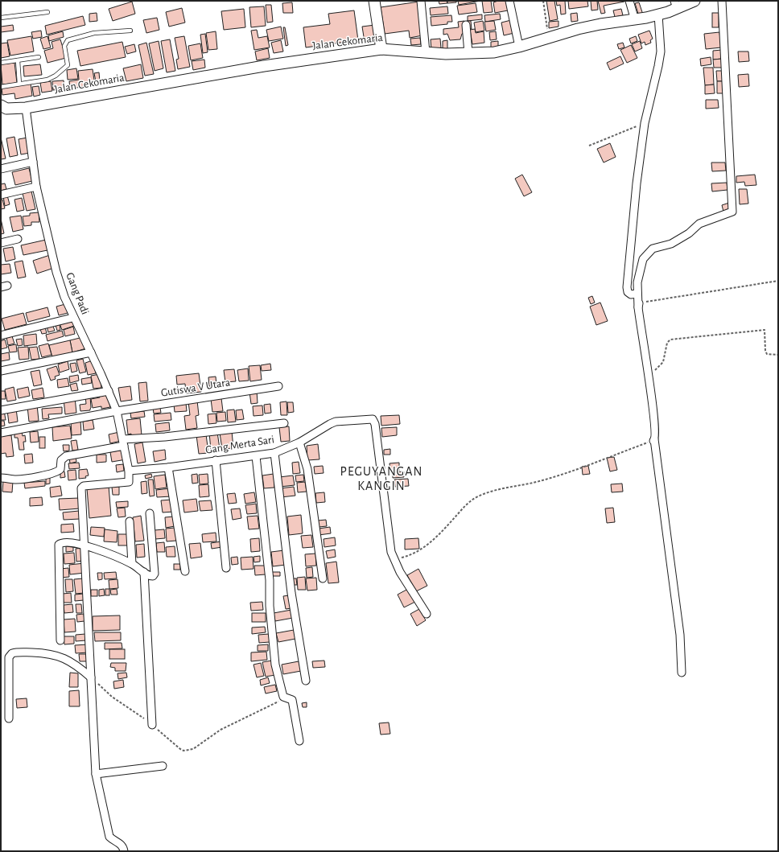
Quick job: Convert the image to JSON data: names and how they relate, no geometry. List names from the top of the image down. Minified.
{"streets":{"street":["Jalan Cekomaria","Gang Padi","Gutiswa V Utara","Gang Merta Sari"]},"crossings":[["Jalan Cekomaria","Gang Padi"],["Gang Padi","Gutiswa V Utara"],["Gang Padi","Gang Merta Sari"]],"districts":["PEGUYANGAN KANGIN"]}
